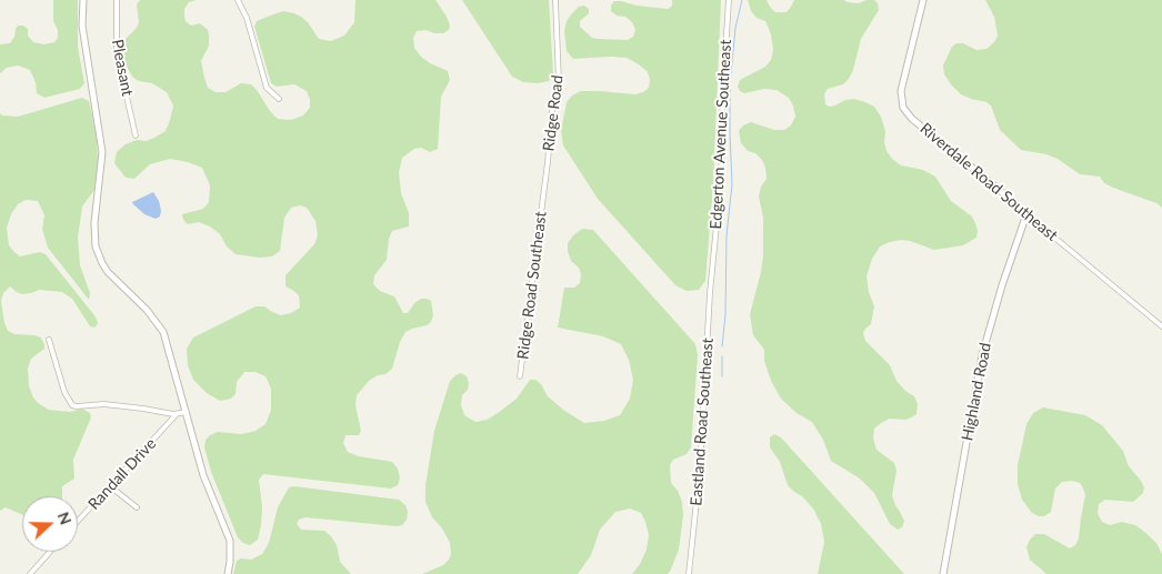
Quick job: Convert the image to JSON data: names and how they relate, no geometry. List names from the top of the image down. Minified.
{"streets":{"street":["Pleasant","Ridge Road","Edgerton Avenue Southeast","Riverdale Road Southeast","Ridge Road Southeast","Highland Road","Eastland Road Southeast","Randall Drive"]},"crossings":[["Ridge Road","Ridge Road Southeast"],["Edgerton Avenue Southeast","Eastland Road Southeast"],["Riverdale Road Southeast","Highland Road"]],"north":"right"}
